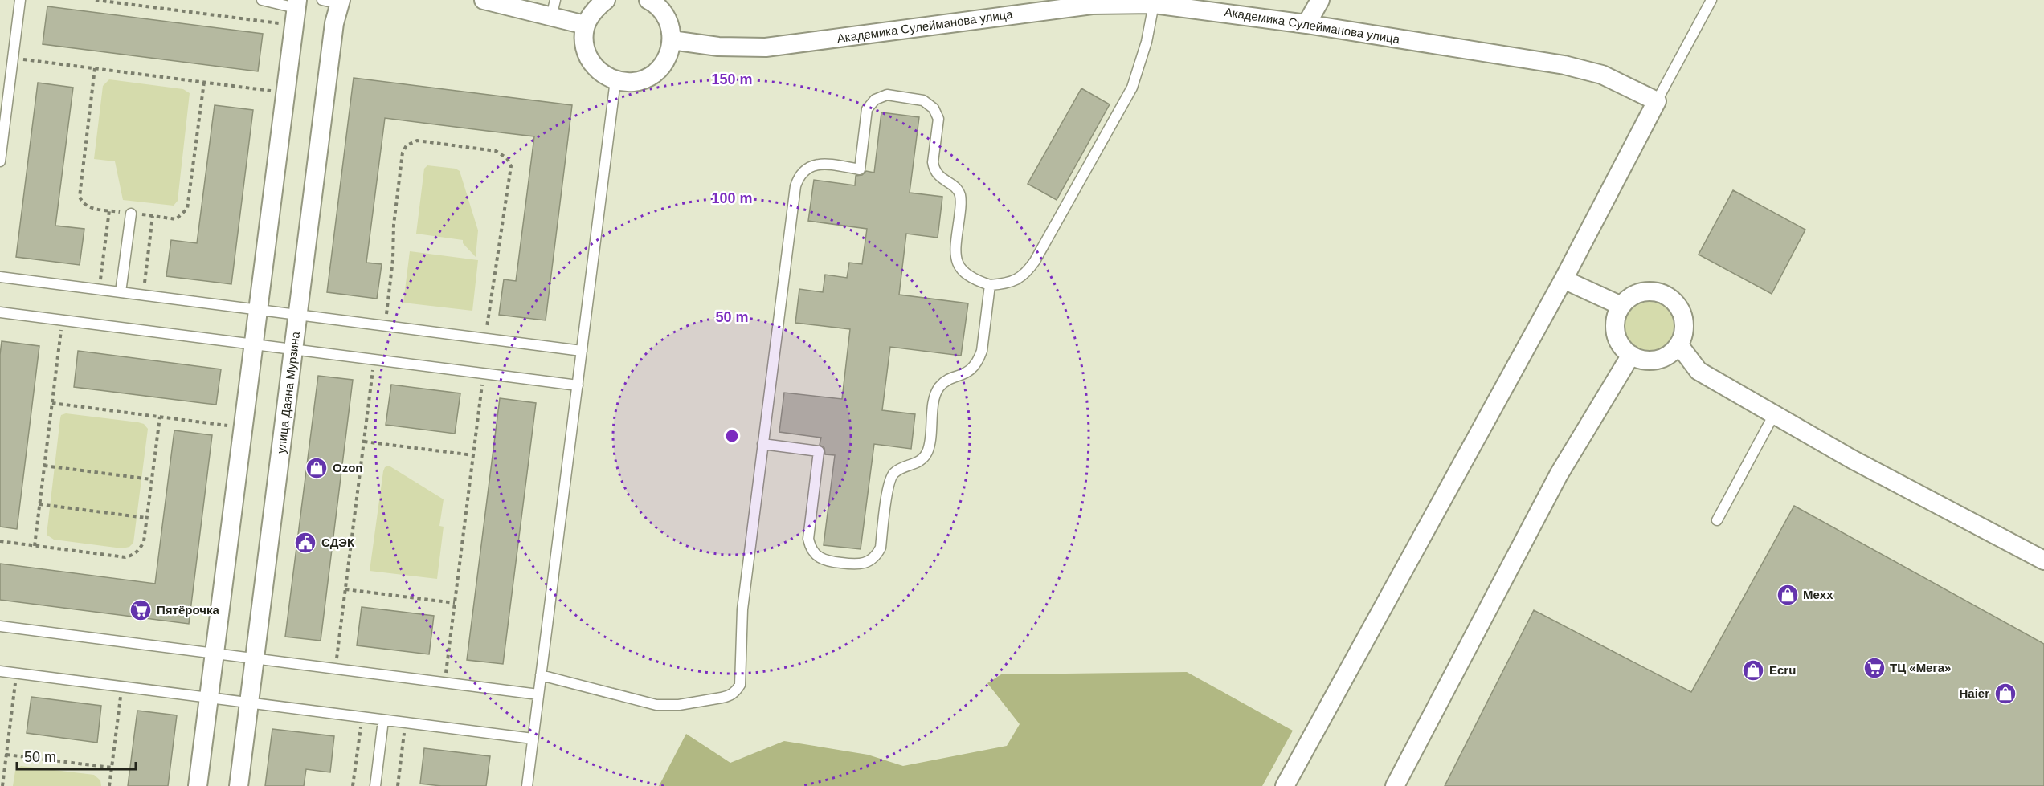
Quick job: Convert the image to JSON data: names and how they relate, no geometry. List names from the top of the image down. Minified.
{"streets":{"street":["Академика Сулейманова улица","улица Даяна Мурзина"]},"places":{"shop":["Ozon","Mexx","Ecru","Haier"],"public building":["СДЭК"],"supermarket":["Пятёрочка","ТЦ «Мега»"]},"scale_bar":"50 m","rings":["150 m","100 m","50 m"]}
